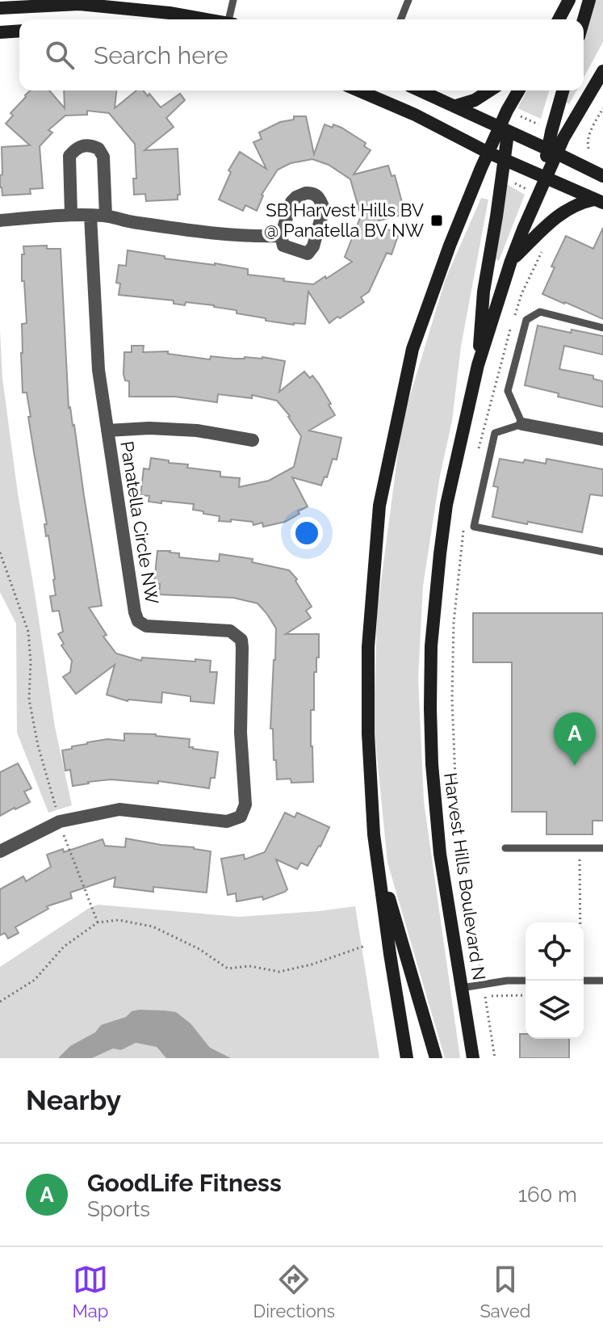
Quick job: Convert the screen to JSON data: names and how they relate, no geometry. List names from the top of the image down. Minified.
{"streets":{"main road":["Harvest Hills Boulevard N"],"street":["Panatella Circle NW"]},"places":{"transit":["SB Harvest Hills BV @ Panatella BV NW"]},"page":{"search":"Search here","pins":"A","heading":"Nearby","list":[{"mark":"A","name":"GoodLife Fitness","note":"Sports","value":"160 m"}],"nav":["Map","Directions","Saved"]}}
